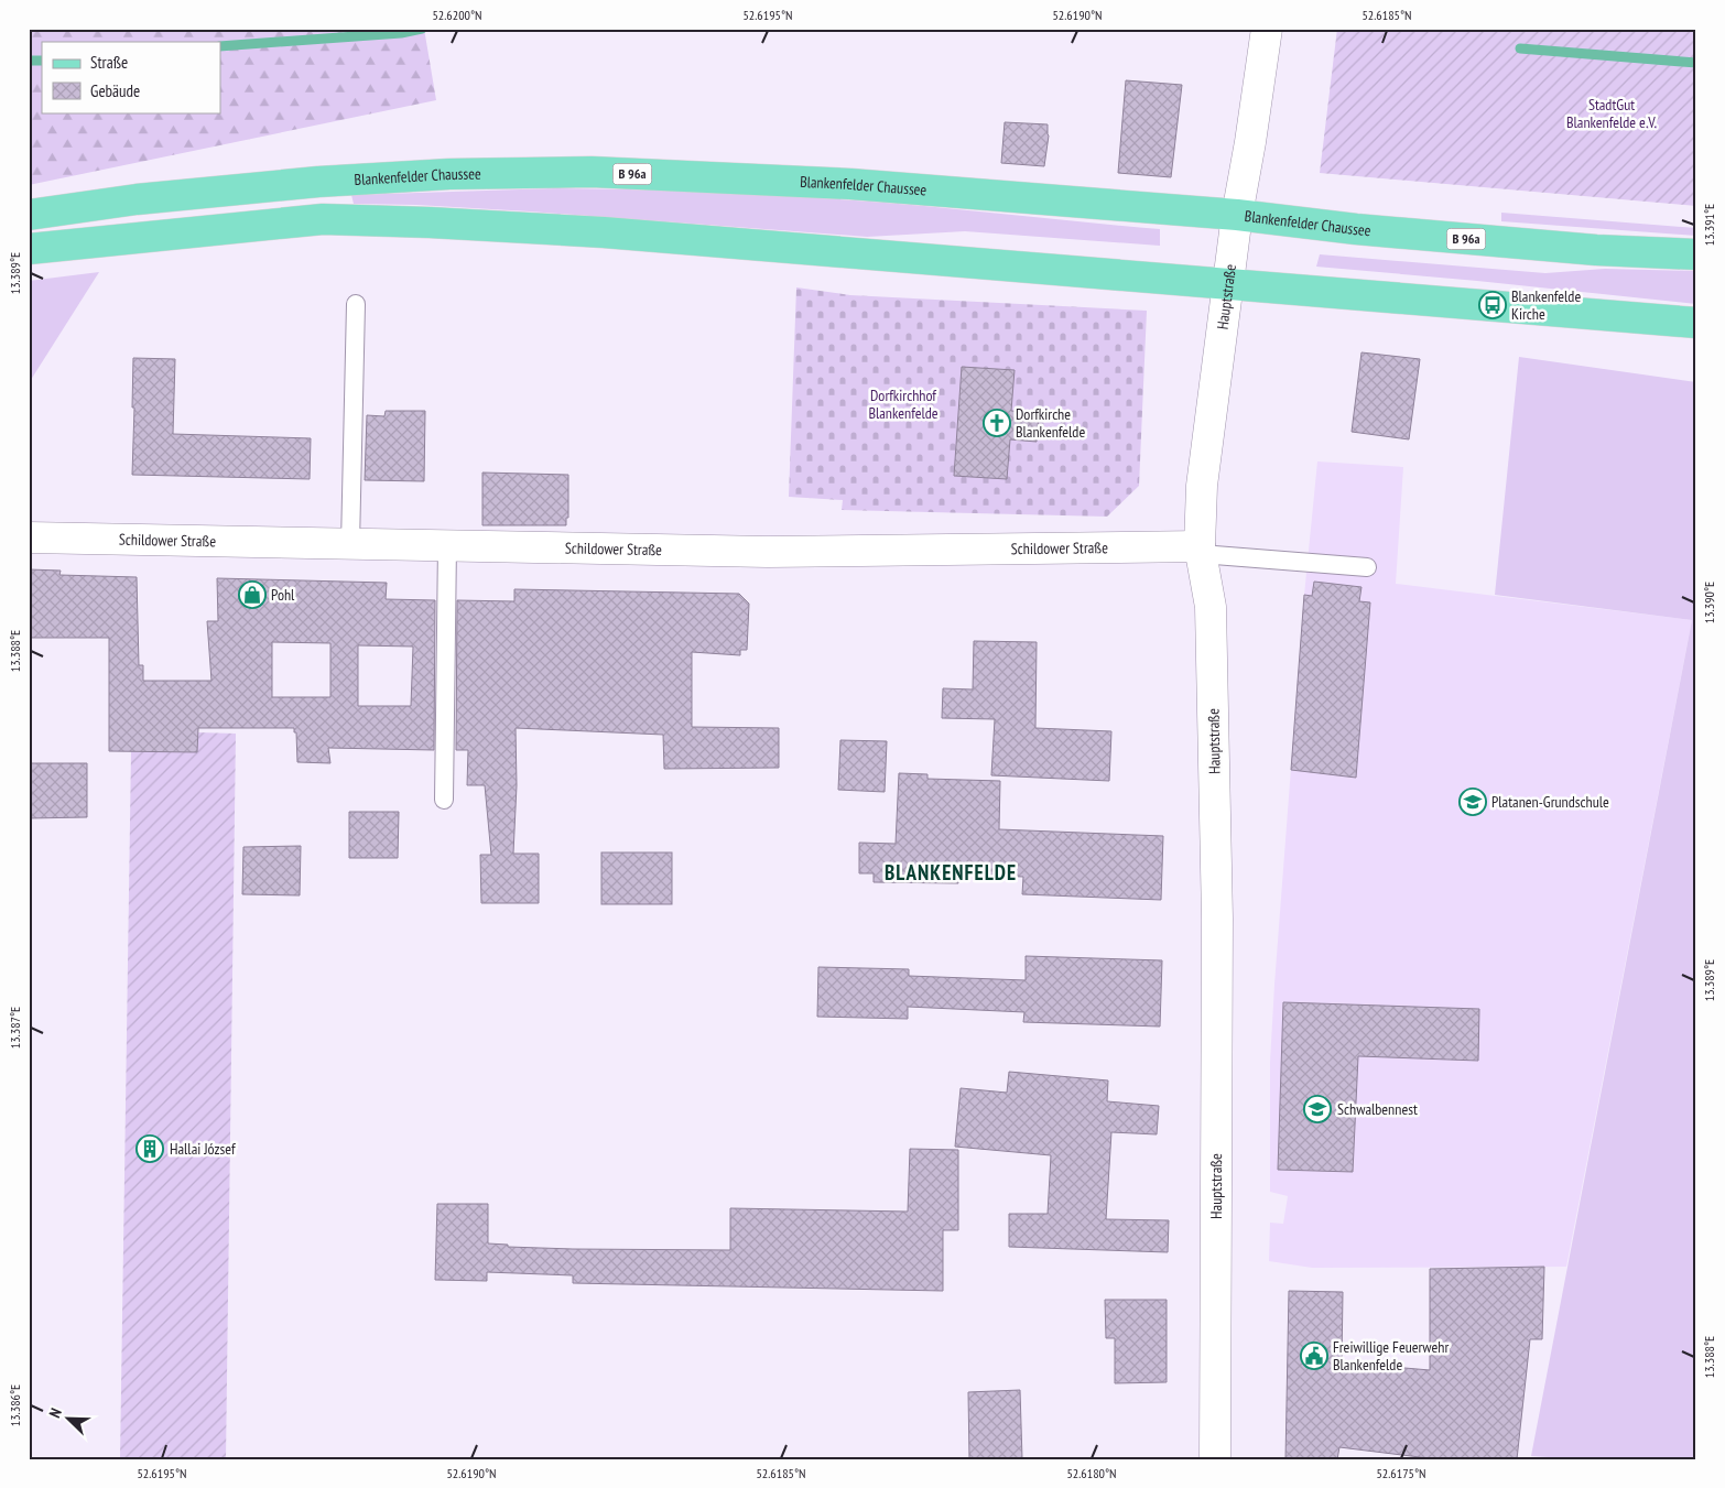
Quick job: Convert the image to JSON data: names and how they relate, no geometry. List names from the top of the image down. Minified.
{"streets":{"main road":["B 96a","Blankenfelder Chaussee"],"street":["Hauptstraße","Schildower Straße"]},"crossings":[["Blankenfelder Chaussee","Hauptstraße"],["Hauptstraße","Schildower Straße"]],"districts":["BLANKENFELDE"],"parks":["StadtGut Blankenfelde e.V.","Dorfkirchhof Blankenfelde"],"places":{"bus stop":["Blankenfelde Kirche"],"church":["Dorfkirche Blankenfelde"],"shop":["Pohl"],"school or university":["Platanen-Grundschule","Schwalbennest"],"building":["Hallai József"],"public building":["Freiwillige Feuerwehr Blankenfelde"]},"legend":["Straße","Gebäude"],"north":"top left","coordinates":["52.6200°N","52.6195°N","52.6190°N","52.6185°N","13.391°E","13.389°E","13.390°E","13.388°E","13.387°E","13.386°E","52.6180°N","52.6175°N"]}
